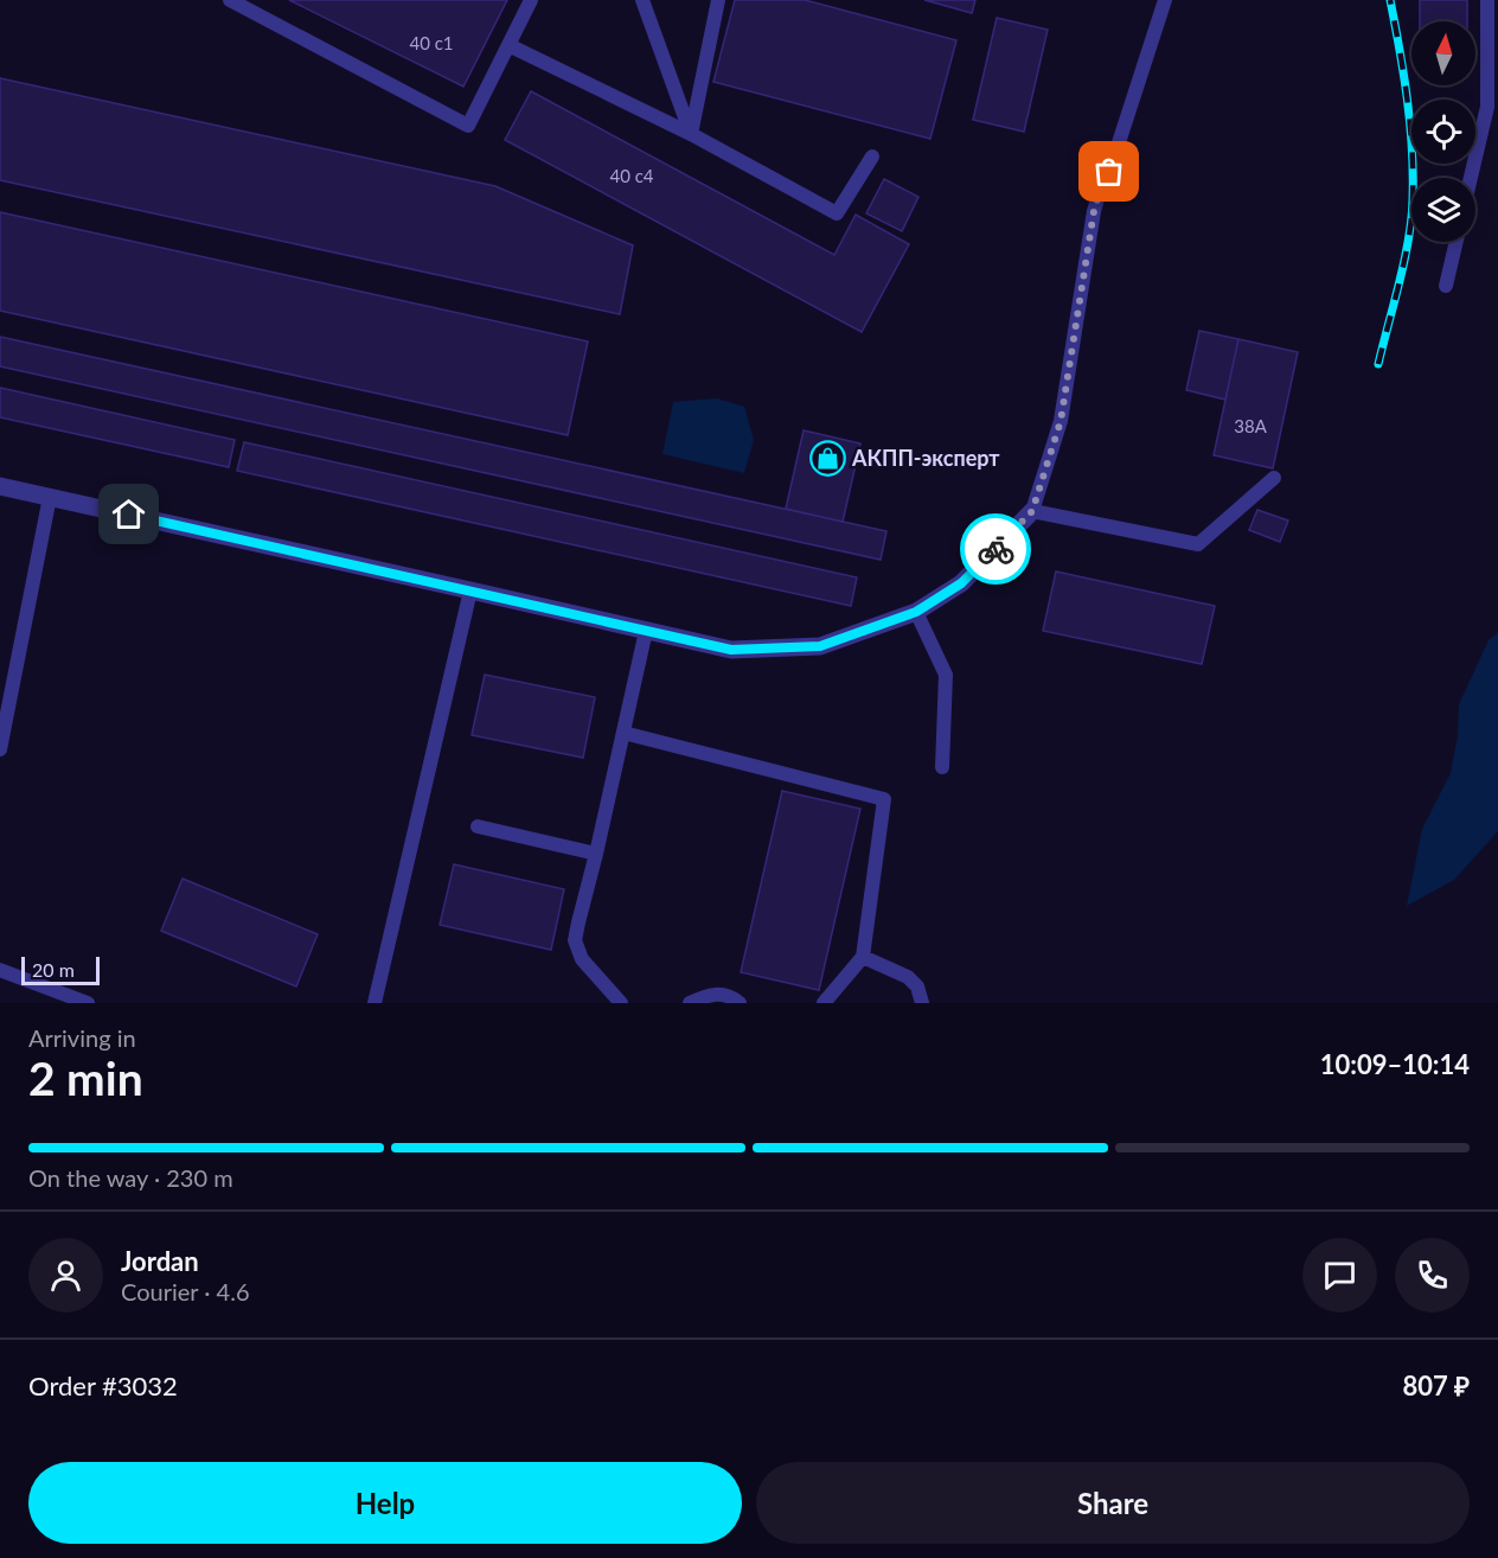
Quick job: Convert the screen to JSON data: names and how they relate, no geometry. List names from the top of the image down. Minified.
{"places":{"shop":["АКПП-эксперт"]},"house_numbers":["40 с1","40 с4","38А"],"scale_bar":"20 m","north":"top","page":{"scale":"20 m","heading":["2 min","Arriving in","10:09–10:14"],"panel":["Jordan","Courier · 4.6","Order #3032","807 ₽"],"bar":"On the way · 230 m","buttons":["Help","Share"]}}
